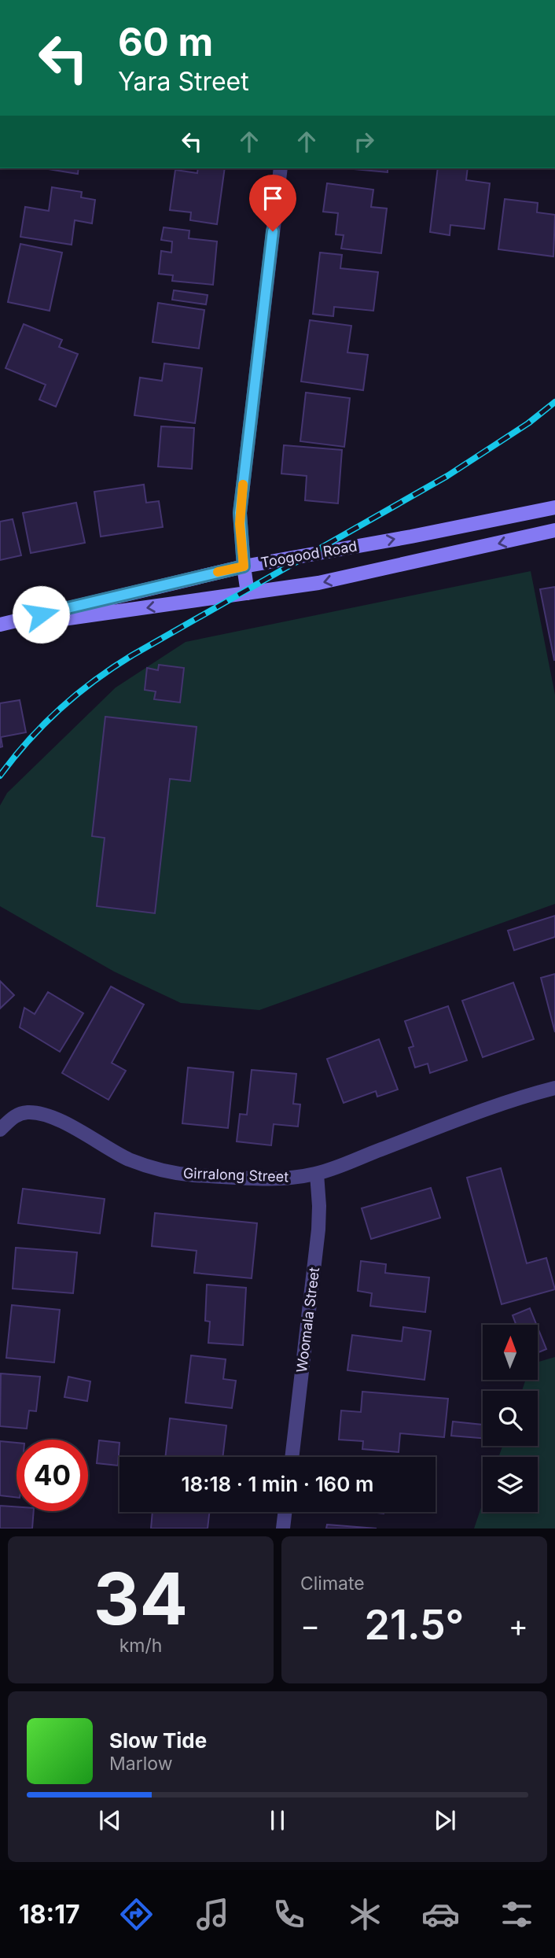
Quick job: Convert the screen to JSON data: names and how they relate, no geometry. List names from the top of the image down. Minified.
{"streets":{"street":["Toogood Road","Girralong Street","Woomala Street"]},"crossings":[["Girralong Street","Woomala Street"]],"north":"top","page":{"turn":["60 m","Yara Street"],"limit":"40","trip":"18:18 · 1 min · 160 m","tile":[["34","km/h"],"Climate"],"heat":["−","21.5°","+"],"song":["Slow Tide","Marlow"],"tabs":"18:17"}}
